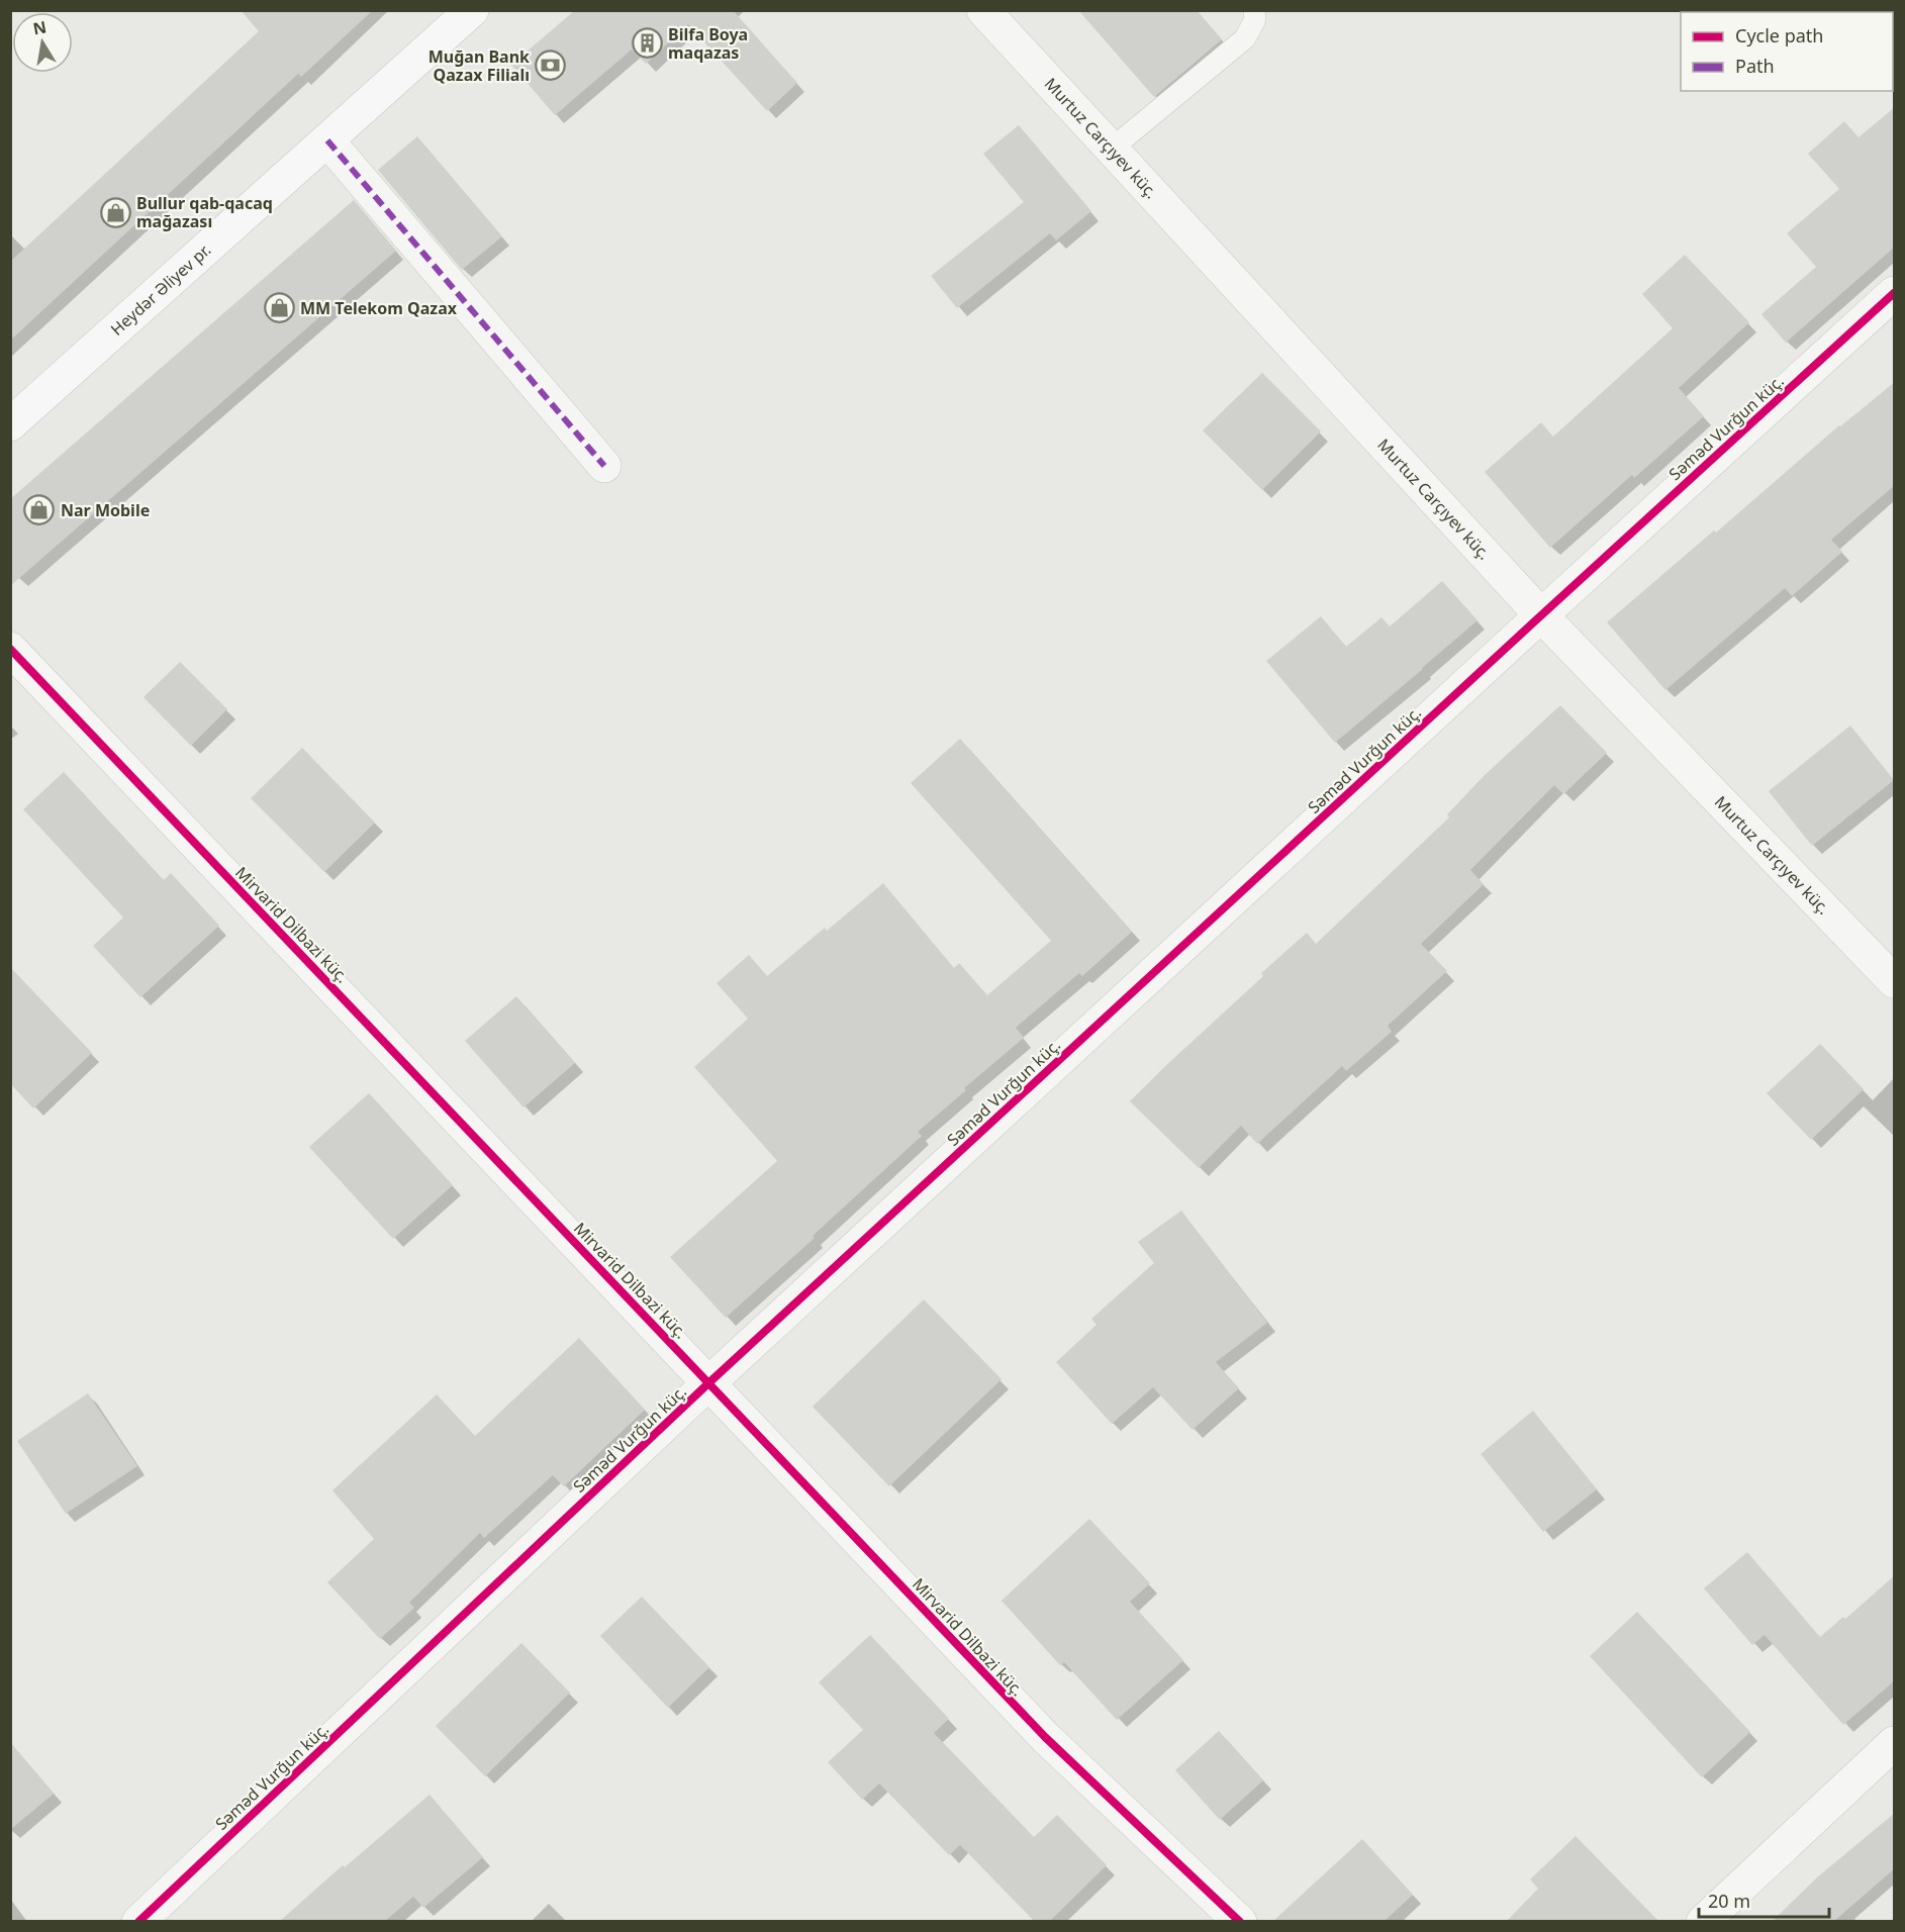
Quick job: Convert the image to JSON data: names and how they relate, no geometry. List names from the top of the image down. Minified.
{"streets":{"main road":["Heydər Əliyev pr."],"street":["Murtuz Carçıyev küç.","Səməd Vurğun küç.","Mirvarid Dilbazi küç."]},"crossings":[["Murtuz Carçıyev küç.","Səməd Vurğun küç."],["Səməd Vurğun küç.","Mirvarid Dilbazi küç."]],"places":{"building":["Bilfa Boya maqazas"],"bank":["Muğan Bank Qazax Filialı"],"shop":["Bullur qab-qacaq mağazası","MM Telekom Qazax","Nar Mobile"]},"legend":["Cycle path","Path"],"scale_bar":"20 m","north":"top"}
